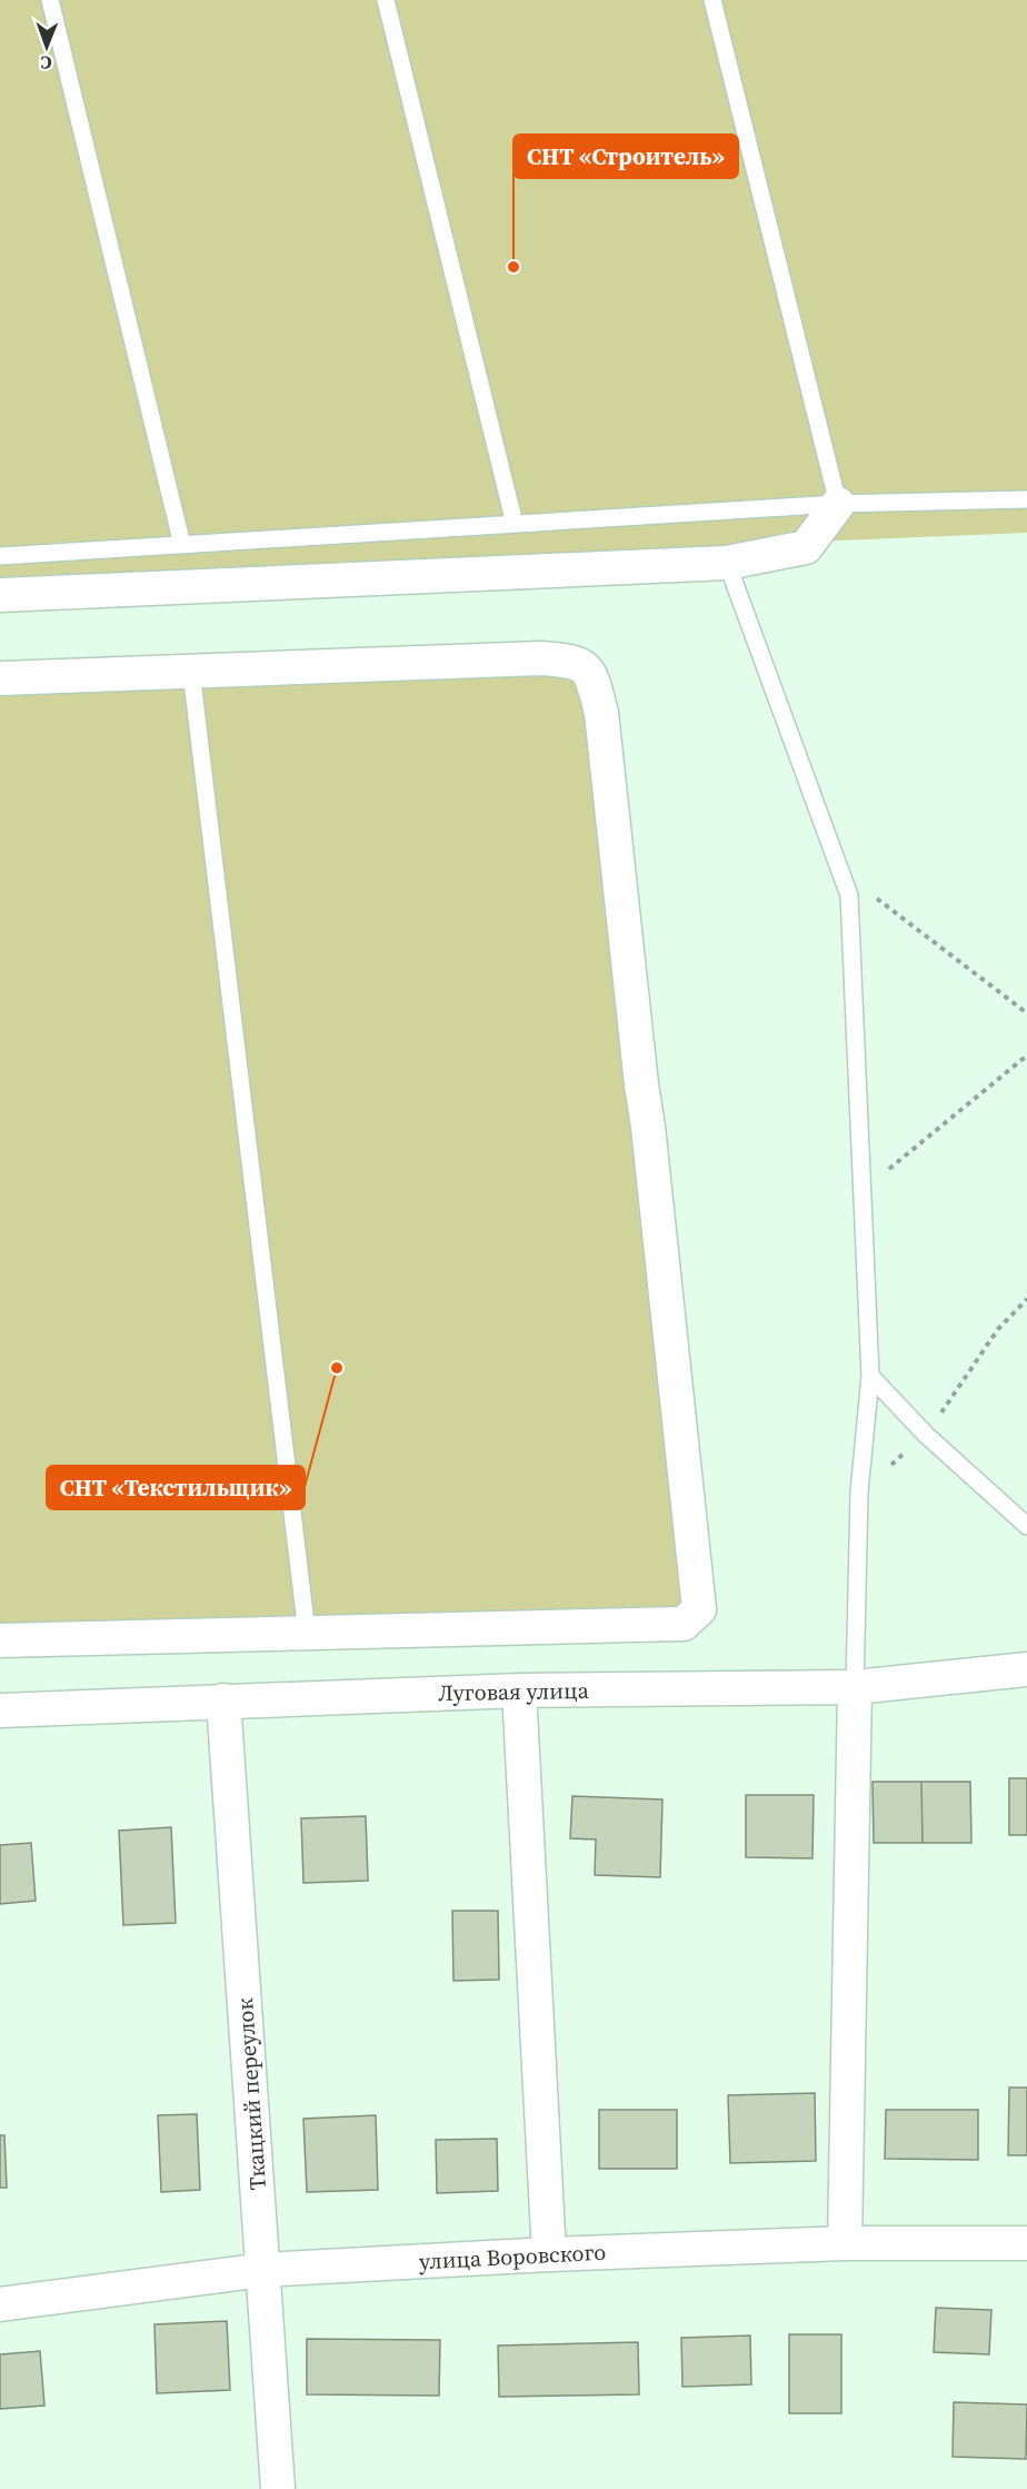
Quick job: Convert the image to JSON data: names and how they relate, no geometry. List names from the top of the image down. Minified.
{"streets":{"street":["Луговая улица","Ткацкий переулок","улица Воровского"]},"crossings":[["Луговая улица","Ткацкий переулок"],["Ткацкий переулок","улица Воровского"]],"places":["СНТ «Строитель»","СНТ «Текстильщик»"],"north":"bottom"}
